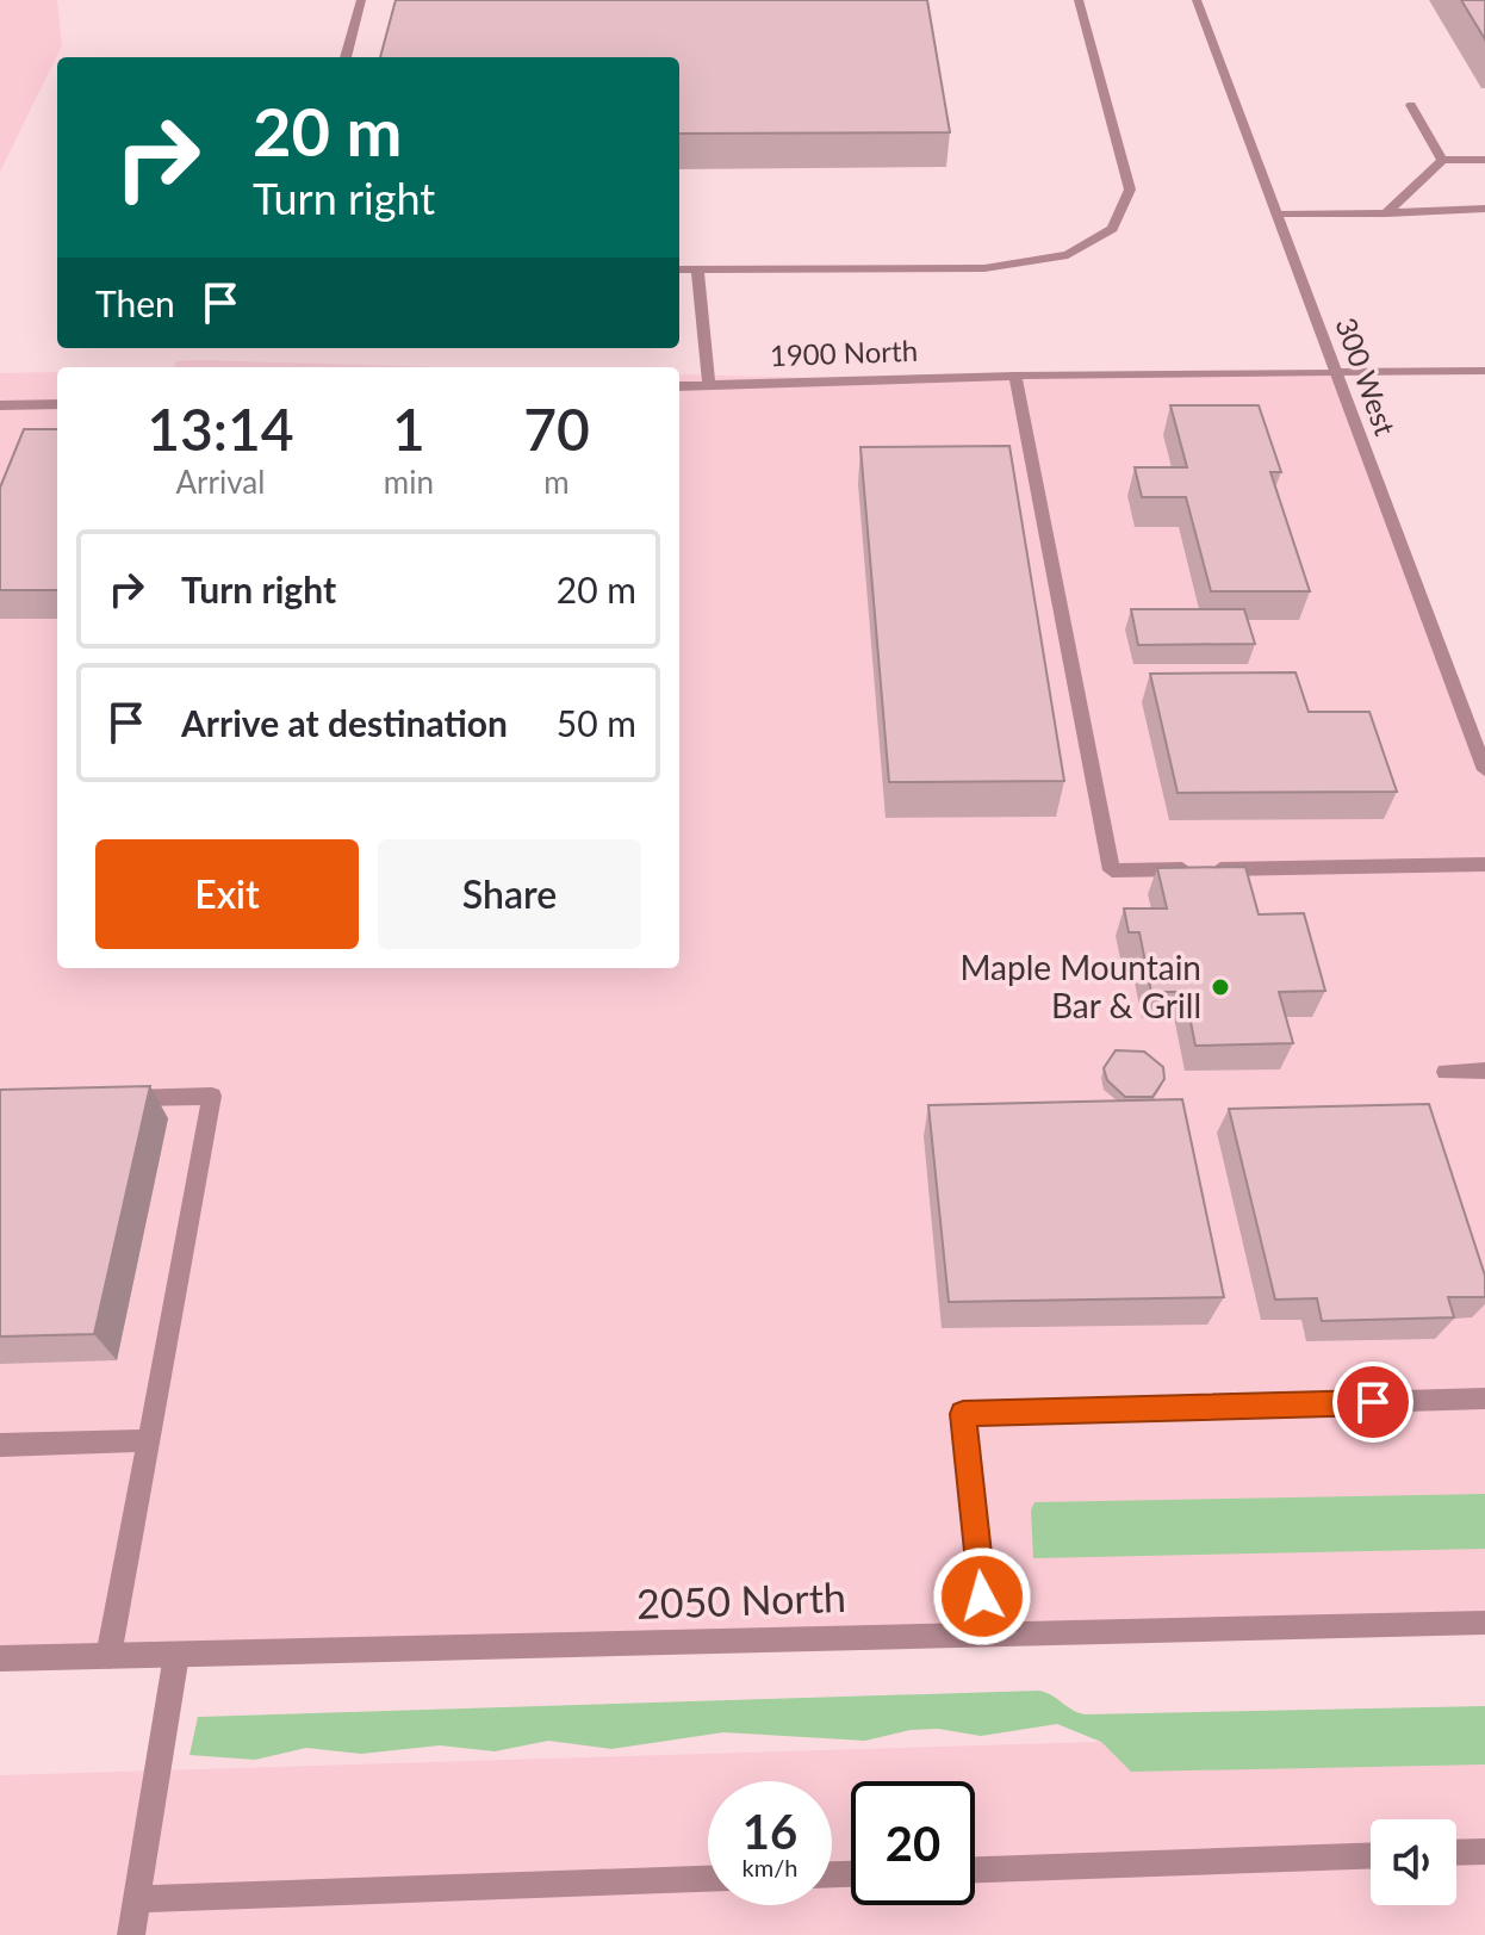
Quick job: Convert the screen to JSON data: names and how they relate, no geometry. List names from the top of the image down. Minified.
{"streets":{"street":["1900 North","300 West","2050 North"]},"crossings":[["1900 North","300 West"]],"places":["Maple Mountain Bar & Grill"],"page":{"turn":["20 m","Turn right"],"then":"Then","eta":["13:14","Arrival","1","min","70","m"],"list":[{"name":"Turn right","value":"20 m"},{"name":"Arrive at destination","value":"50 m"}],"buttons":["Exit","Share"],"speed":"16 km/h","limit":"20"}}
